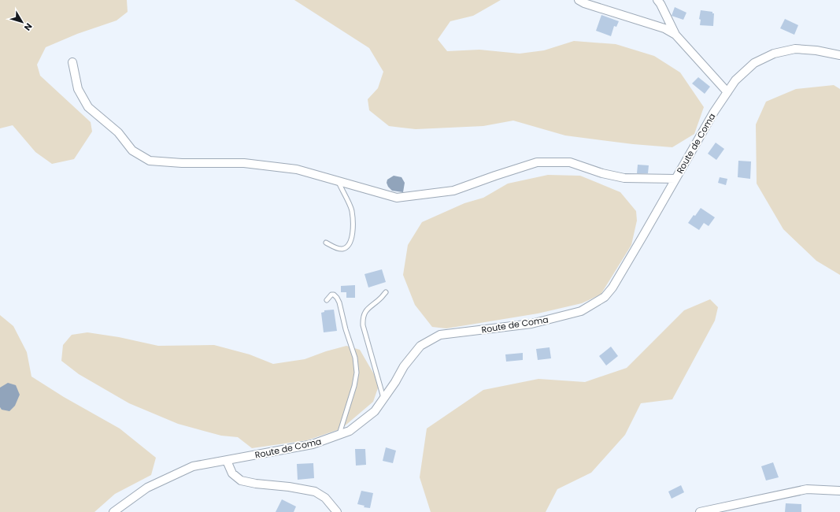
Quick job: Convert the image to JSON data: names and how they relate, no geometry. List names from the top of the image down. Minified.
{"streets":{"street":["Route de Coma"]},"north":"bottom right"}
